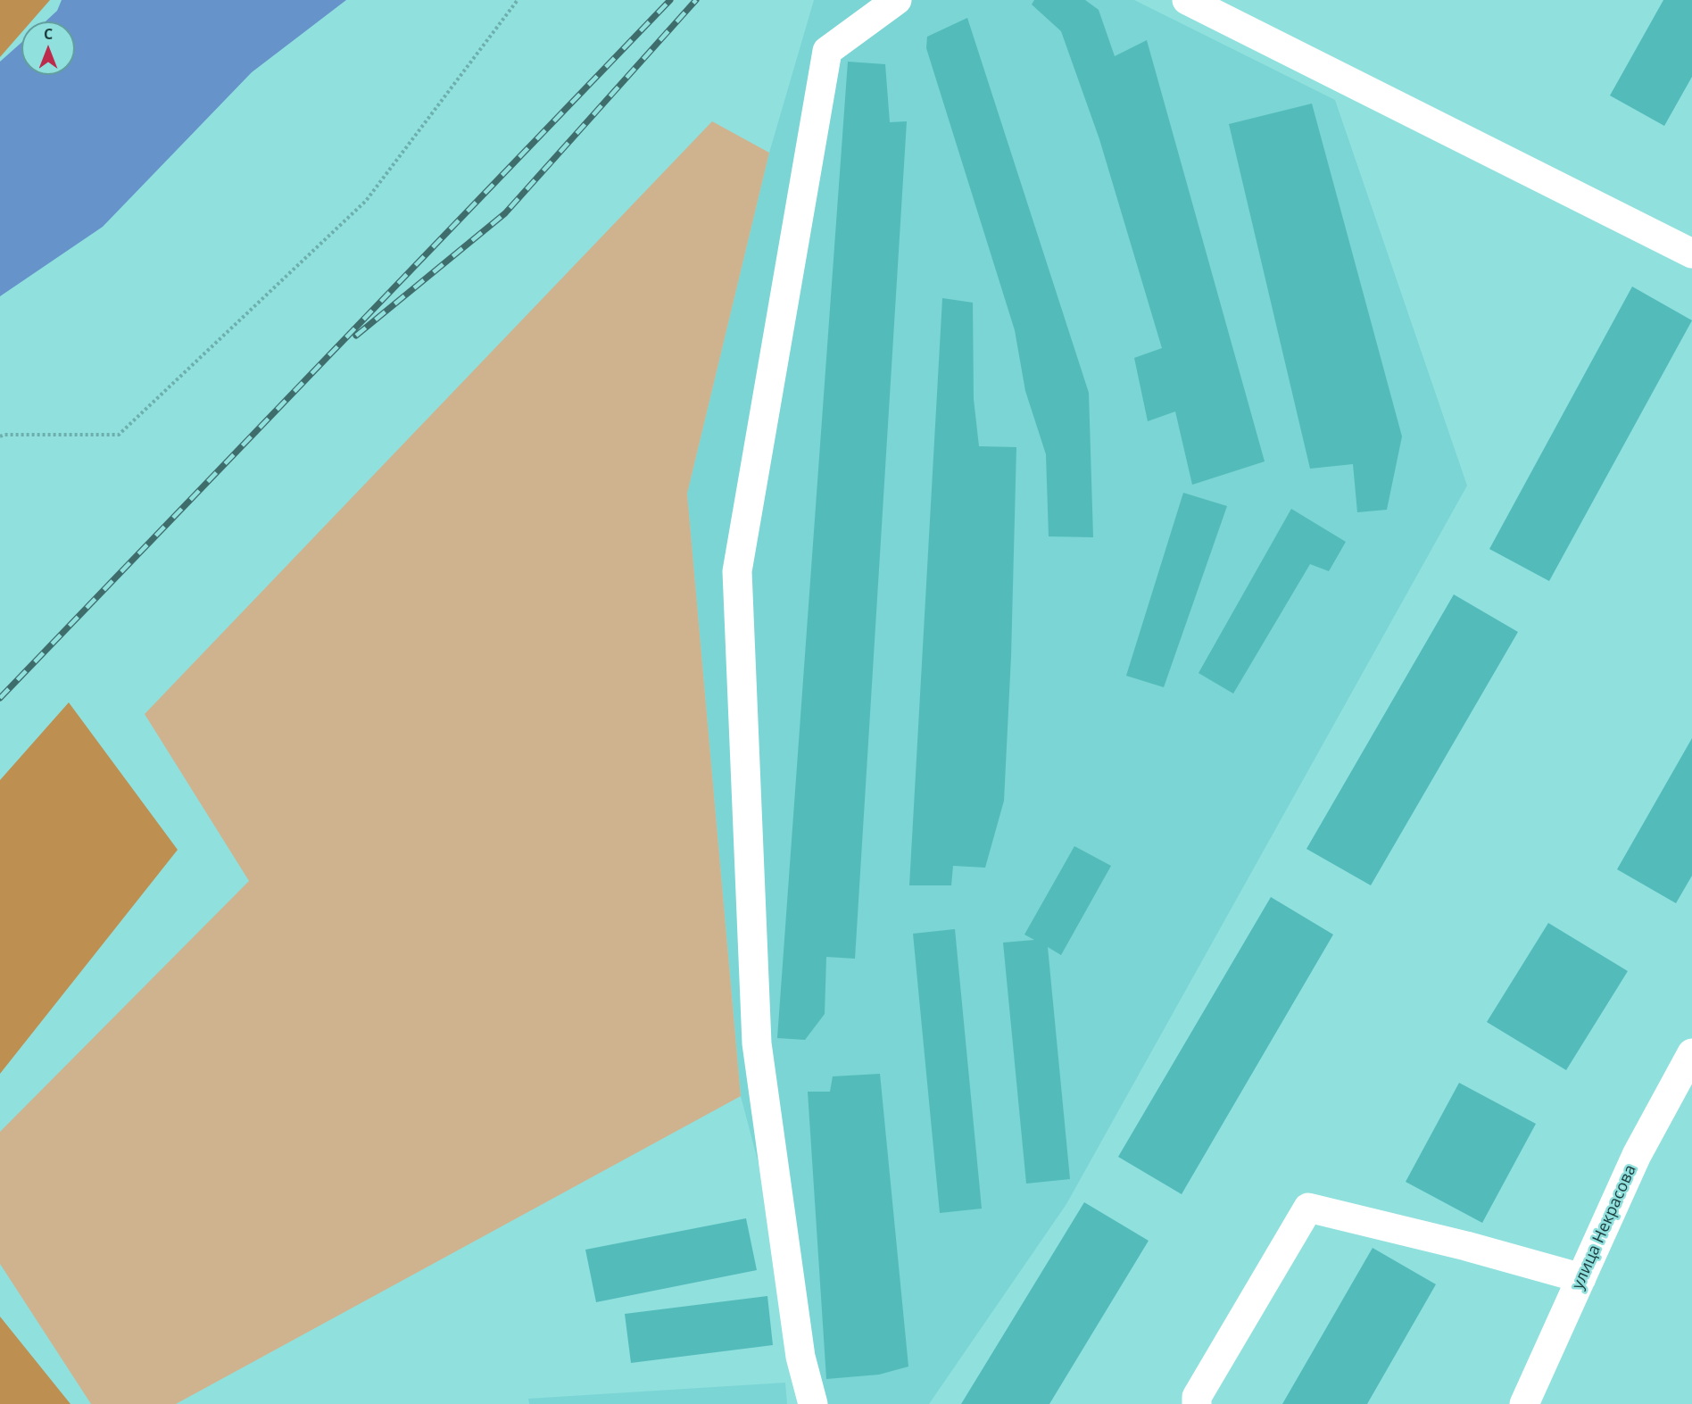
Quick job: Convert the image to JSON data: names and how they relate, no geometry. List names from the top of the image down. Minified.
{"streets":{"street":["улица Некрасова"]},"north":"top"}
